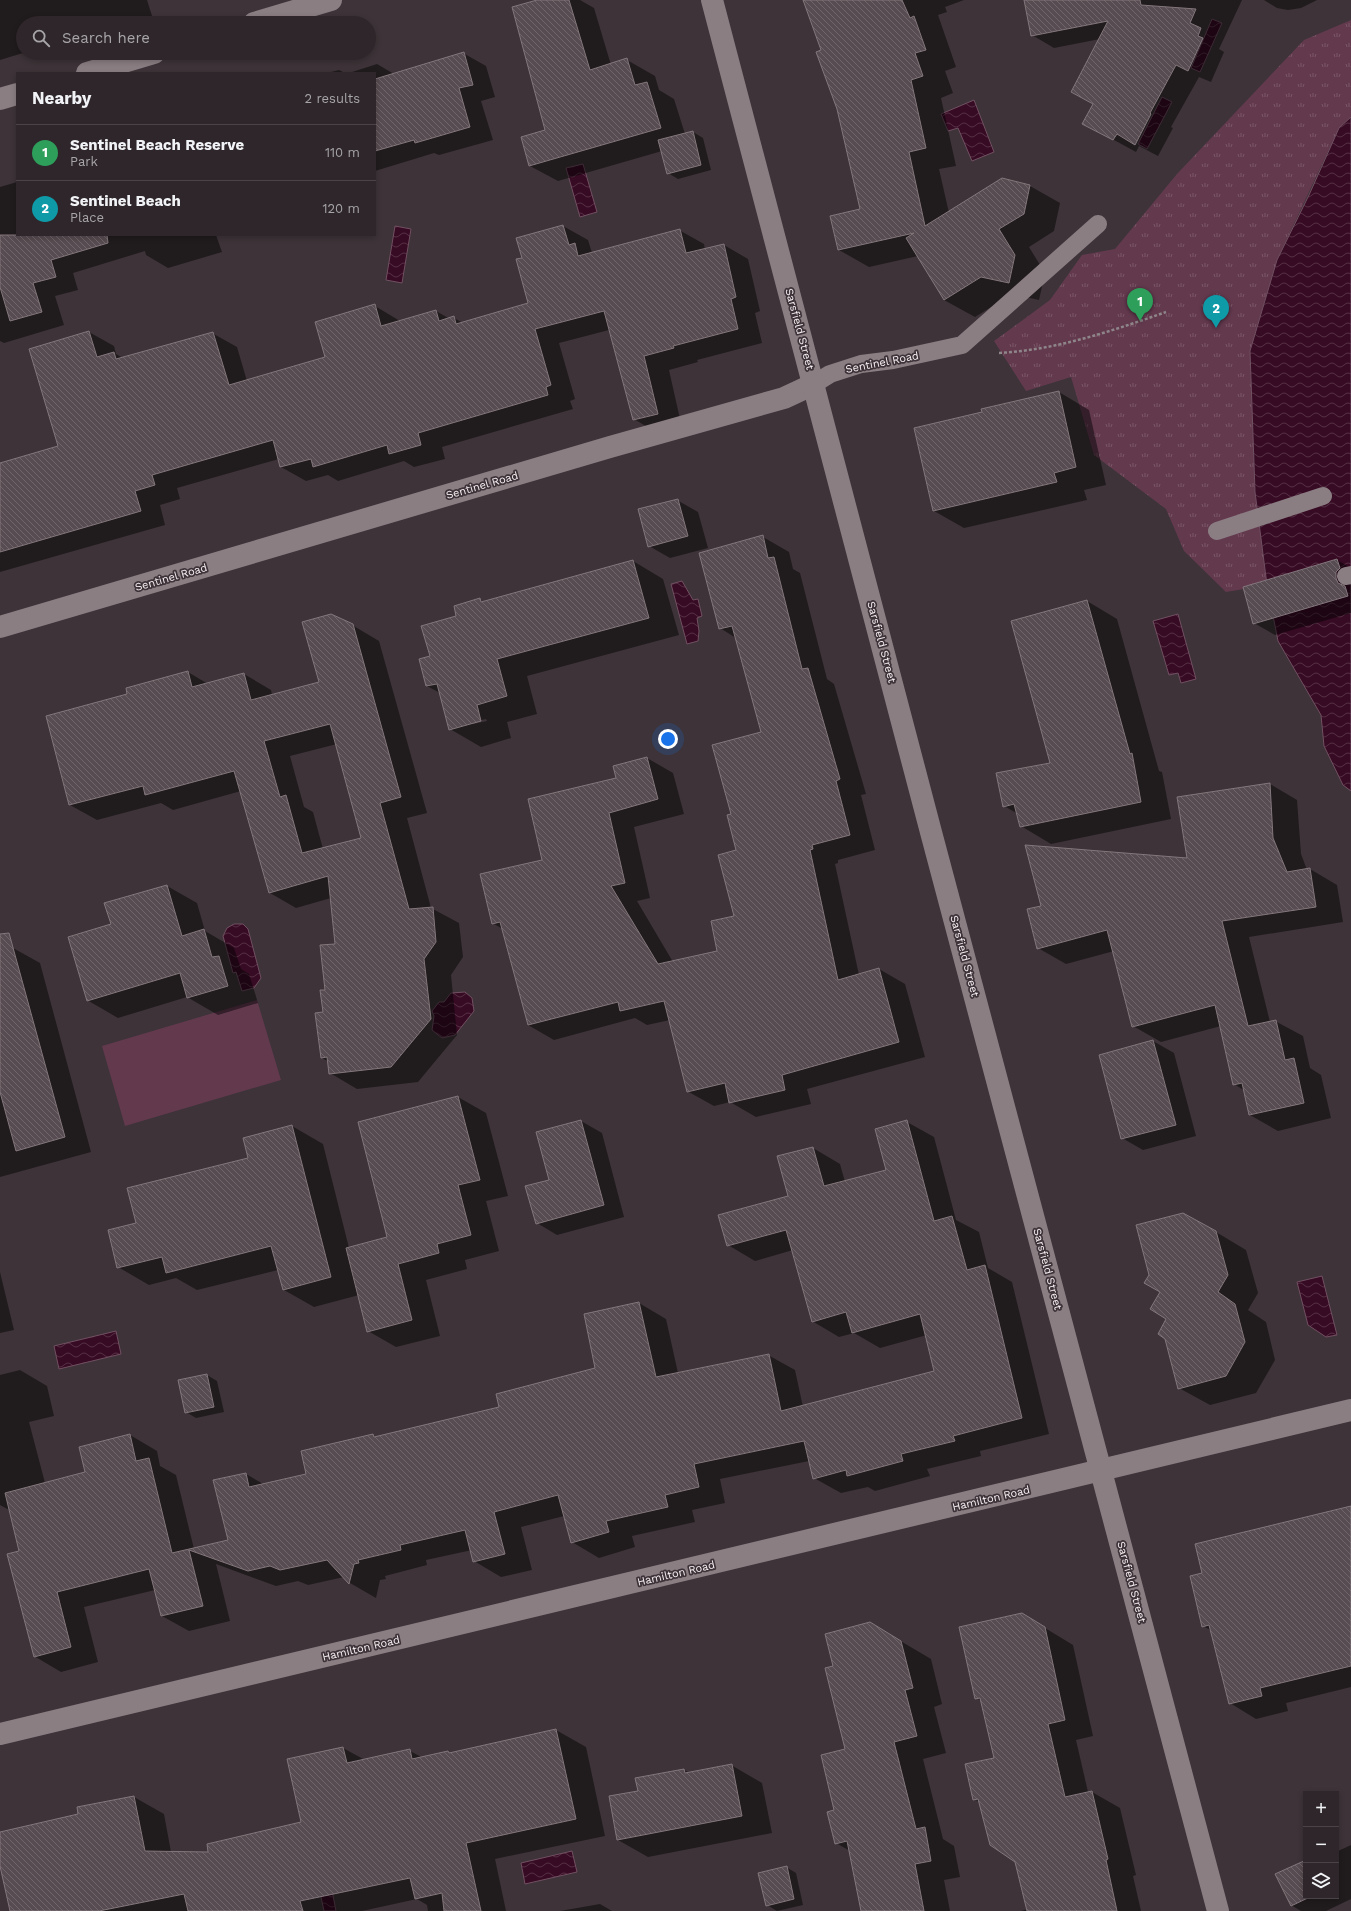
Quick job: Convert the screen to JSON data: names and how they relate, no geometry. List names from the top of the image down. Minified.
{"streets":{"street":["Sarsfield Street","Sentinel Road","Hamilton Road"]},"crossings":[["Sarsfield Street","Sentinel Road"],["Sarsfield Street","Hamilton Road"]],"page":{"search":"Search here","heading":["Nearby","2 results"],"list":[{"mark":"1","name":"Sentinel Beach Reserve","note":"Park","value":"110 m"},{"mark":"2","name":"Sentinel Beach","note":"Place","value":"120 m"}],"pins":["1","2"],"map_buttons":["+","−"]}}
